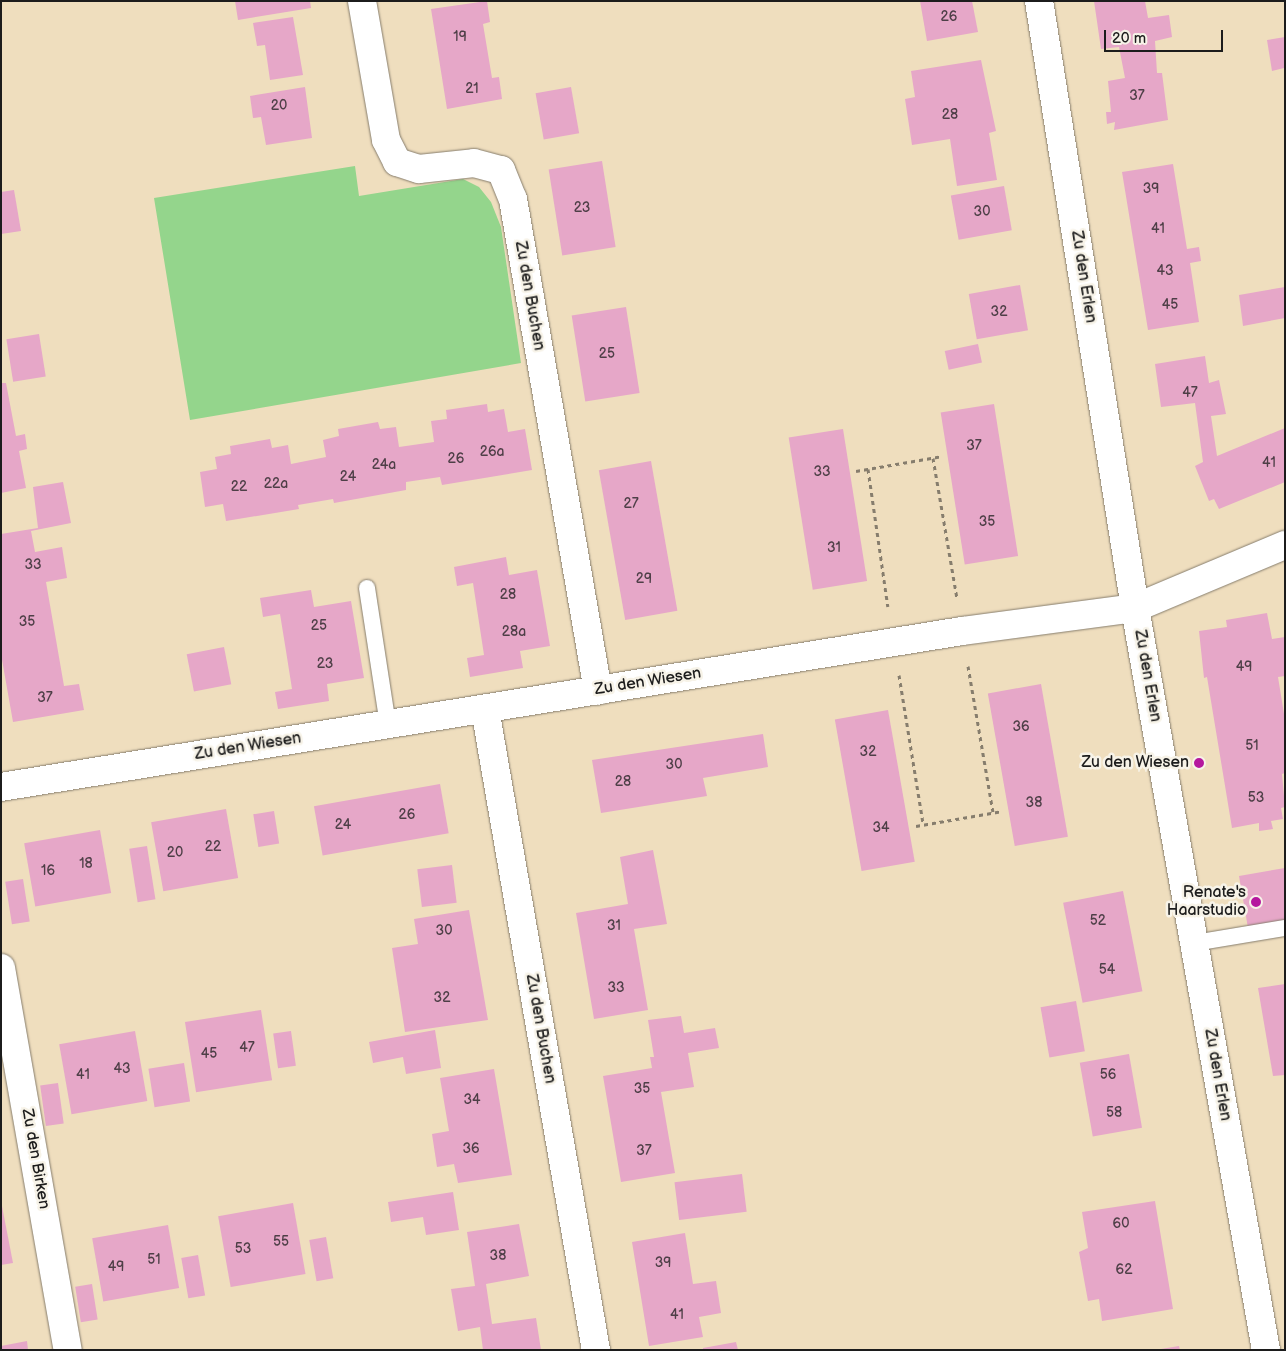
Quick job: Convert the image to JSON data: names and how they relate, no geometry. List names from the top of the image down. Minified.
{"streets":{"street":["Zu den Erlen","Zu den Buchen","Zu den Wiesen","Zu den Birken"]},"crossings":[["Zu den Erlen","Zu den Wiesen"],["Zu den Buchen","Zu den Wiesen"]],"places":["Zu den Wiesen","Renate's Haarstudio"],"house_numbers":["26","19","21","37","20","28","39","23","30","41","43","45","32","25","47","37","26a","26","41","24a","33","24","22a","22","27","35","31","33","29","28","35","25","28a","23","49","37","36","51","32","30","28","53","38","26","24","34","22","20","18","16","52","31","30","54","33","32","47","45","43","41","56","35","34","58","36","37","60","55","53","38","51","39","49","62","41"],"scale_bar":"20 m"}
